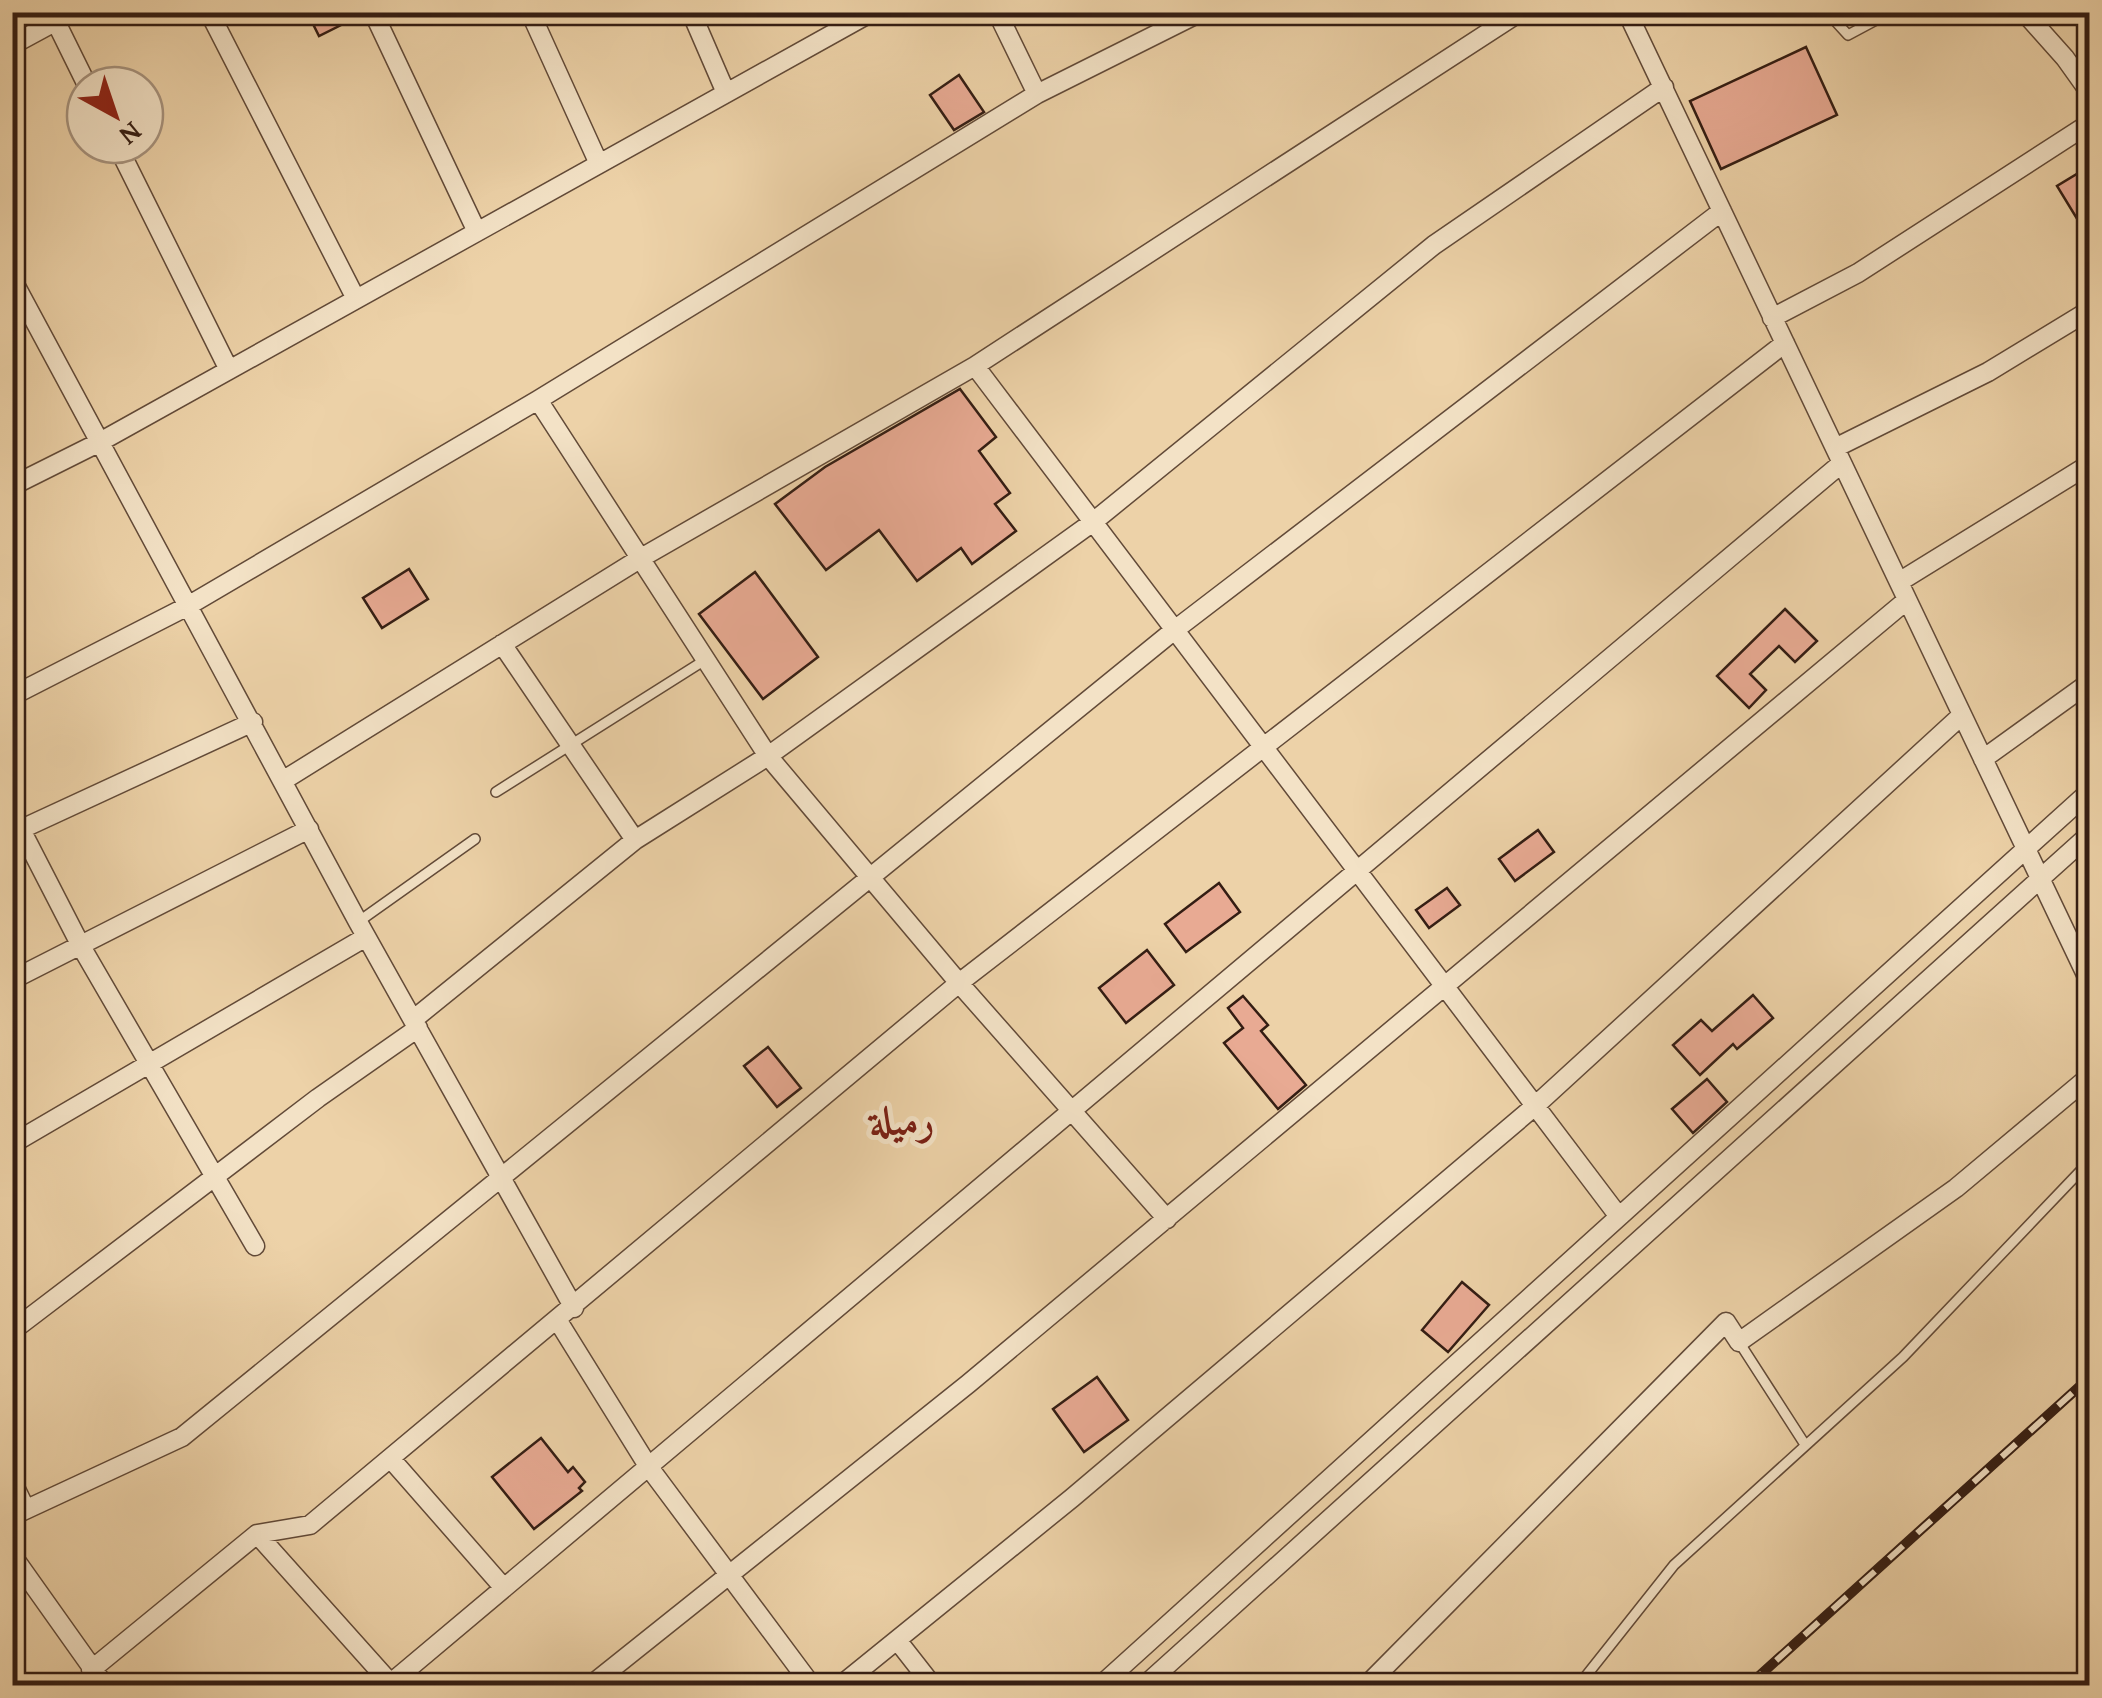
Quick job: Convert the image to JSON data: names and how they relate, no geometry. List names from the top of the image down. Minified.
{"districts":["رميلة"],"north":"bottom right"}
